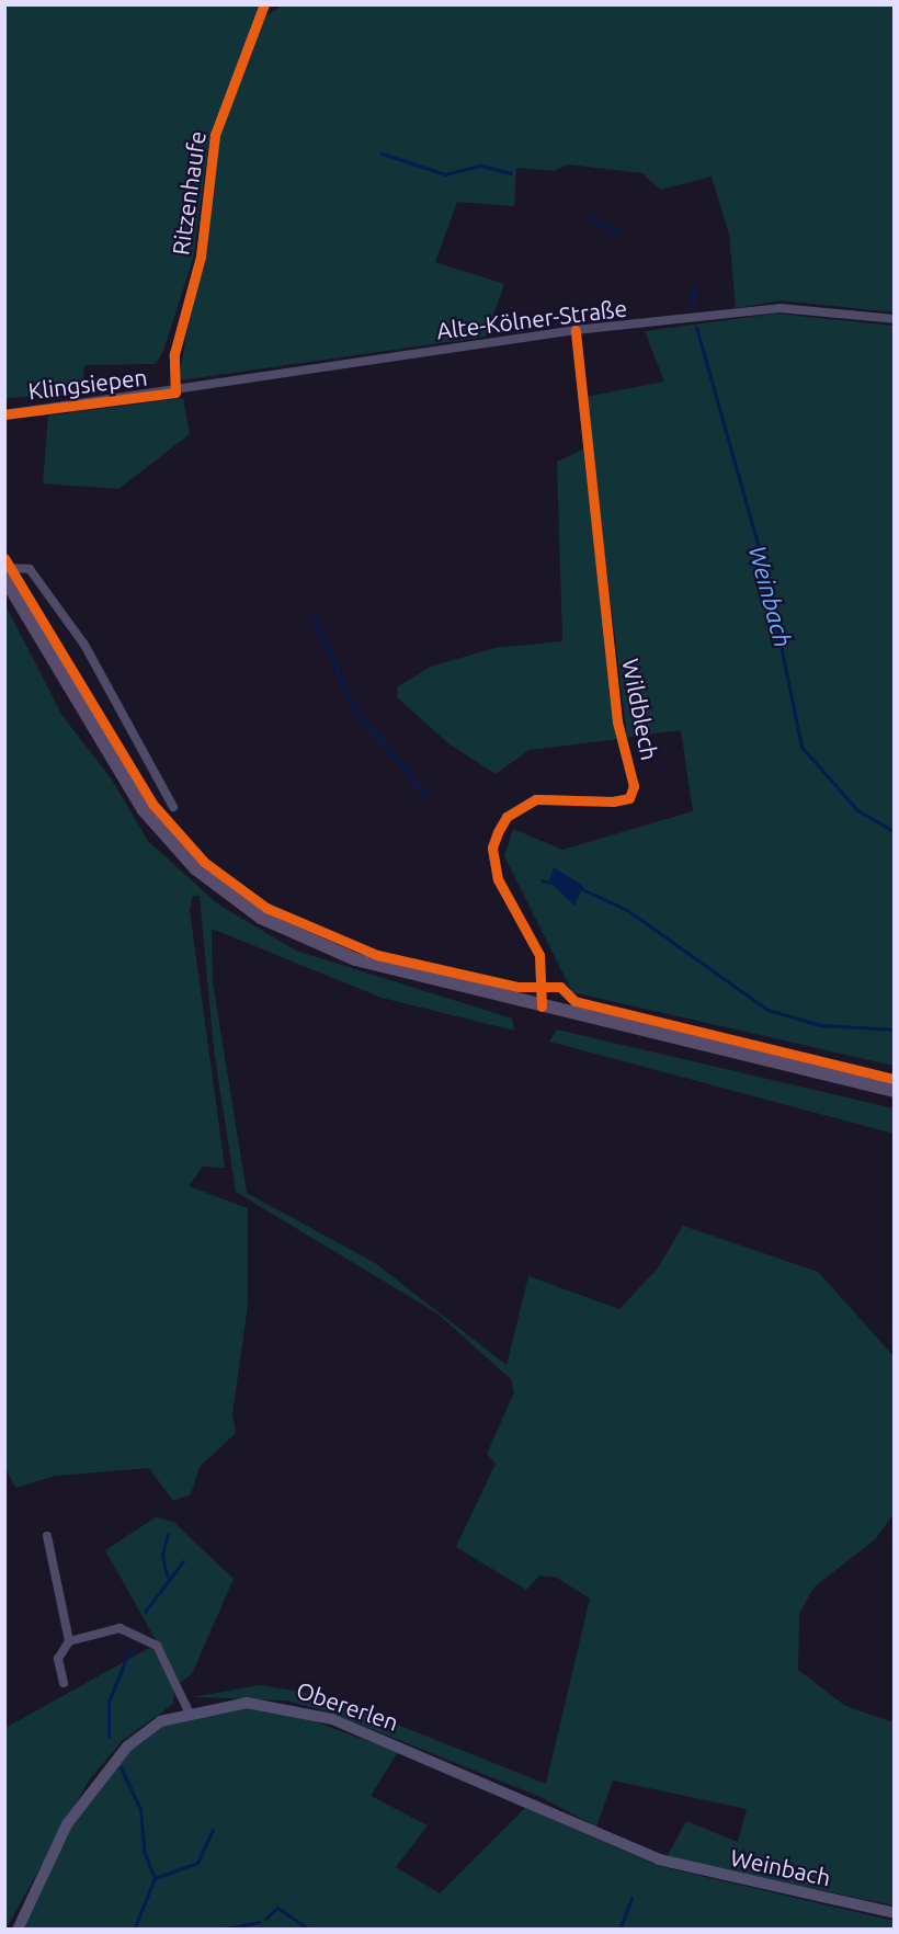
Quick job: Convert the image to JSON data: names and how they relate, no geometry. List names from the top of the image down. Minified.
{"streets":{"main road":["Obererlen","Weinbach"],"street":["Ritzenhaufe","Alte-Kölner-Straße","Klingsiepen","Wildblech"]},"crossings":[["Ritzenhaufe","Alte-Kölner-Straße"],["Ritzenhaufe","Klingsiepen"],["Alte-Kölner-Straße","Klingsiepen"],["Alte-Kölner-Straße","Wildblech"],["Obererlen","Weinbach"]],"water":["Weinbach"]}
